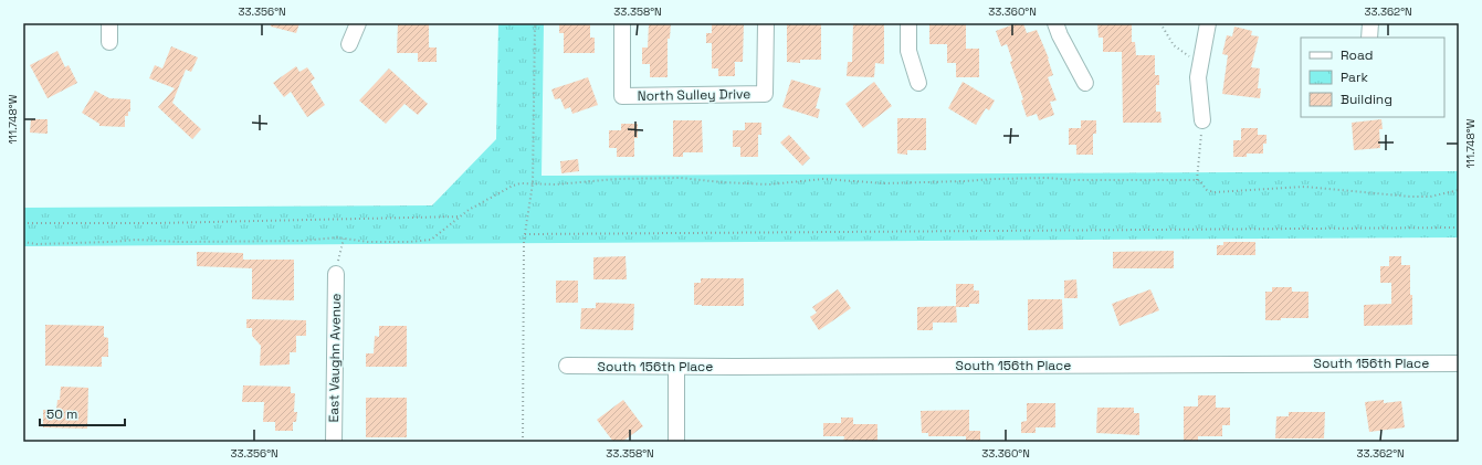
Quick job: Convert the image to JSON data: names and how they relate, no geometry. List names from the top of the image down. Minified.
{"streets":{"street":["North Sulley Drive","East Vaughn Avenue","South 156th Place"]},"legend":["Road","Park","Building"],"scale_bar":"50 m","coordinates":["33.356°N","33.358°N","33.360°N","33.362°N","111.748°W"]}
